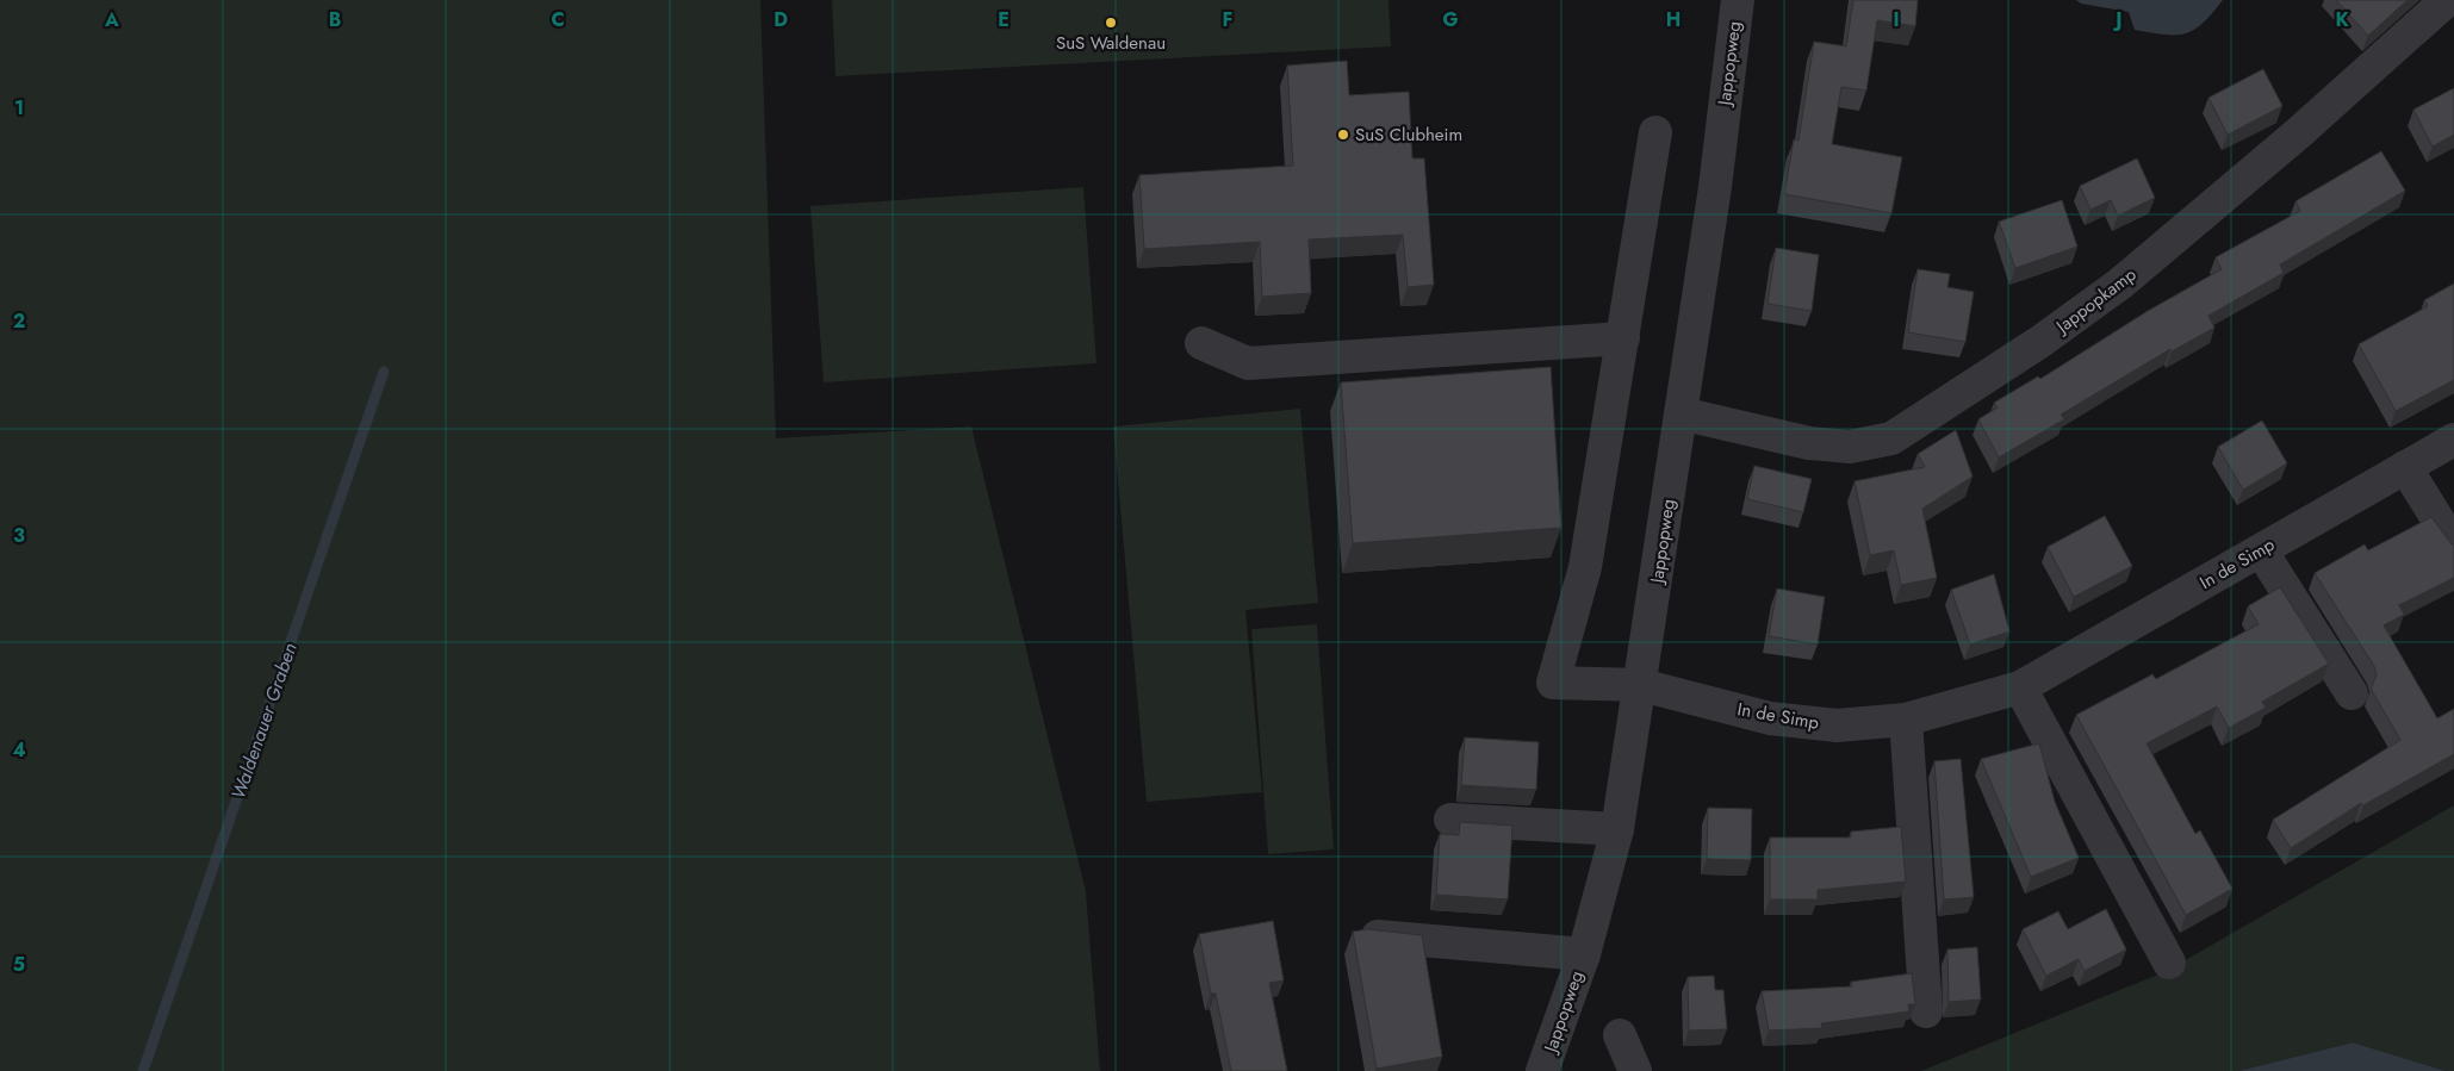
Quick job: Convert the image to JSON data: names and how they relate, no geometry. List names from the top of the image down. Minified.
{"streets":{"street":["Jappopweg","Jappopkamp","In de Simp"]},"crossings":[["Jappopweg","Jappopkamp"],["Jappopweg","In de Simp"]],"water":["Waldenauer Graben"],"places":["SuS Waldenau","SuS Clubheim"],"grid":{"columns":["A","B","C","D","E","F","G","H","I","J","K"],"rows":["1","2","3","4","5"]}}
